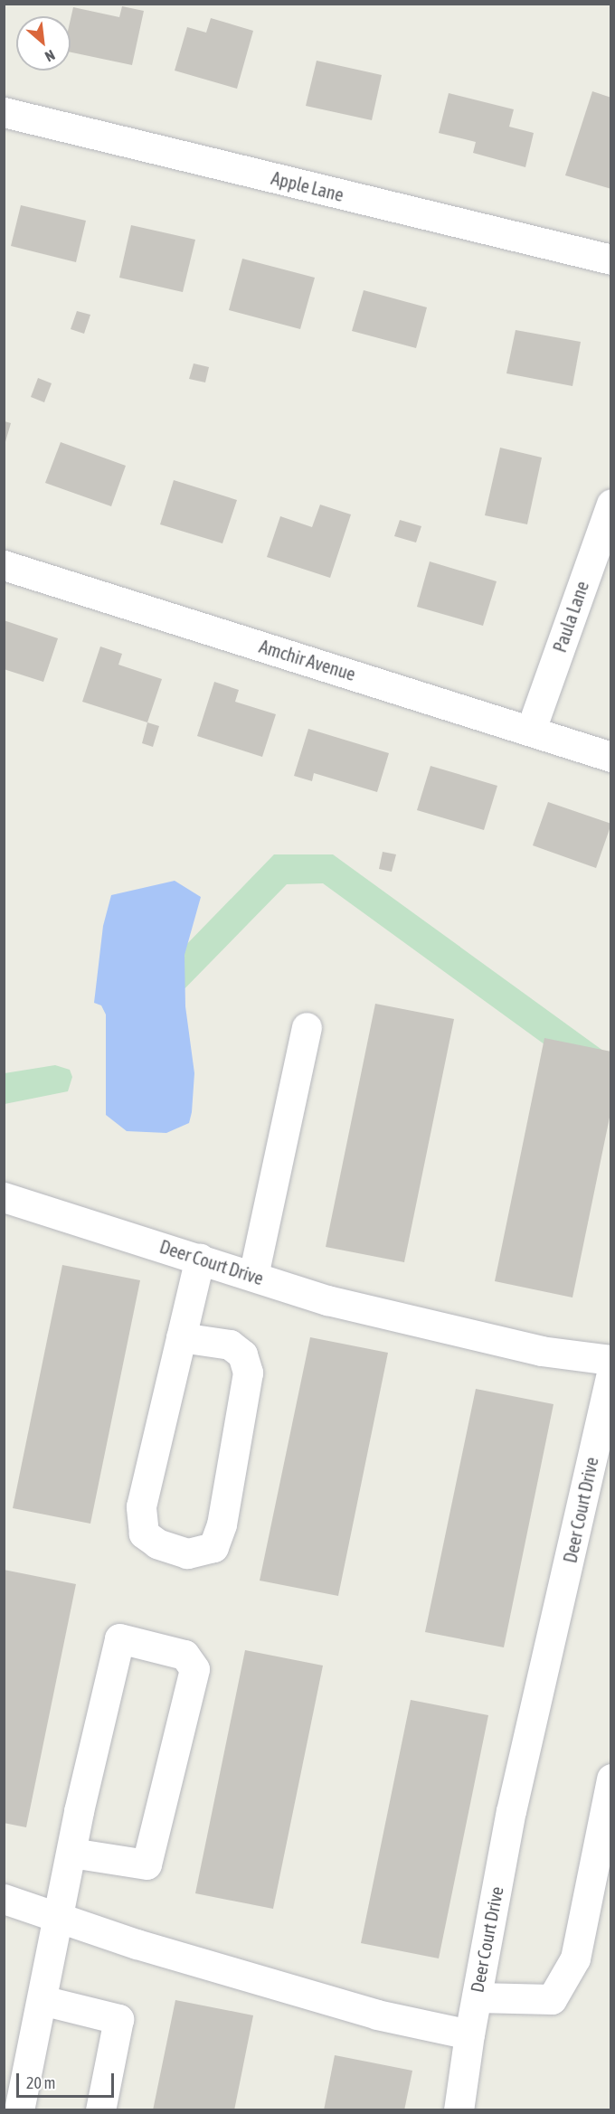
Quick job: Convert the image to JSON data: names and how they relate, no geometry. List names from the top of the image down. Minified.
{"streets":{"street":["Apple Lane","Paula Lane","Amchir Avenue","Deer Court Drive"]},"crossings":[["Paula Lane","Amchir Avenue"]],"scale_bar":"20 m","north":"bottom right"}
